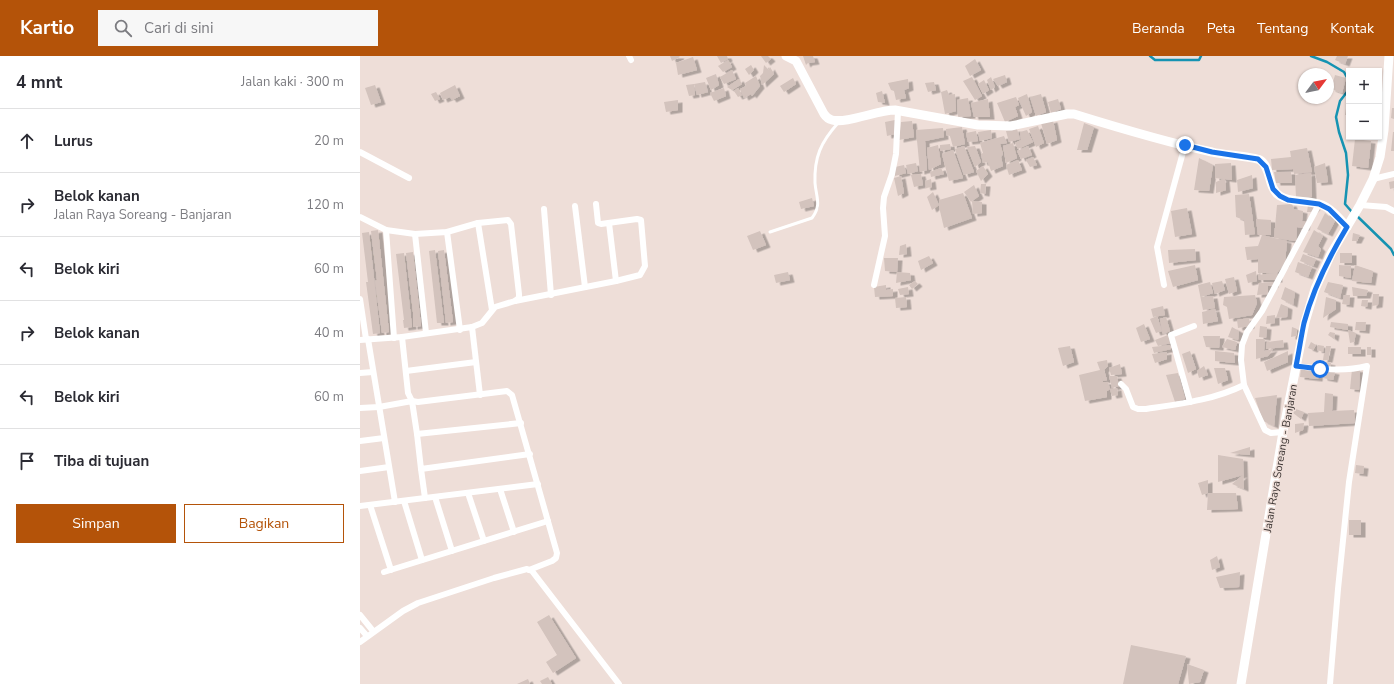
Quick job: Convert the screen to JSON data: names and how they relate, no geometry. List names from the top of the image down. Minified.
{"streets":{"main road":["Jalan Raya Soreang - Banjaran"]},"north":"top right","page":{"header":"Kartio","search":"Cari di sini","nav":["Beranda","Peta","Tentang","Kontak"],"heading":["4 mnt","Jalan kaki · 300 m"],"map_buttons":["+","−"],"list":[["Lurus","20 m"],["Belok kanan","Jalan Raya Soreang - Banjaran","120 m"],["Belok kiri","60 m"],["Belok kanan","40 m"],["Belok kiri","60 m"],"Tiba di tujuan"],"buttons":["Simpan","Bagikan"]}}
